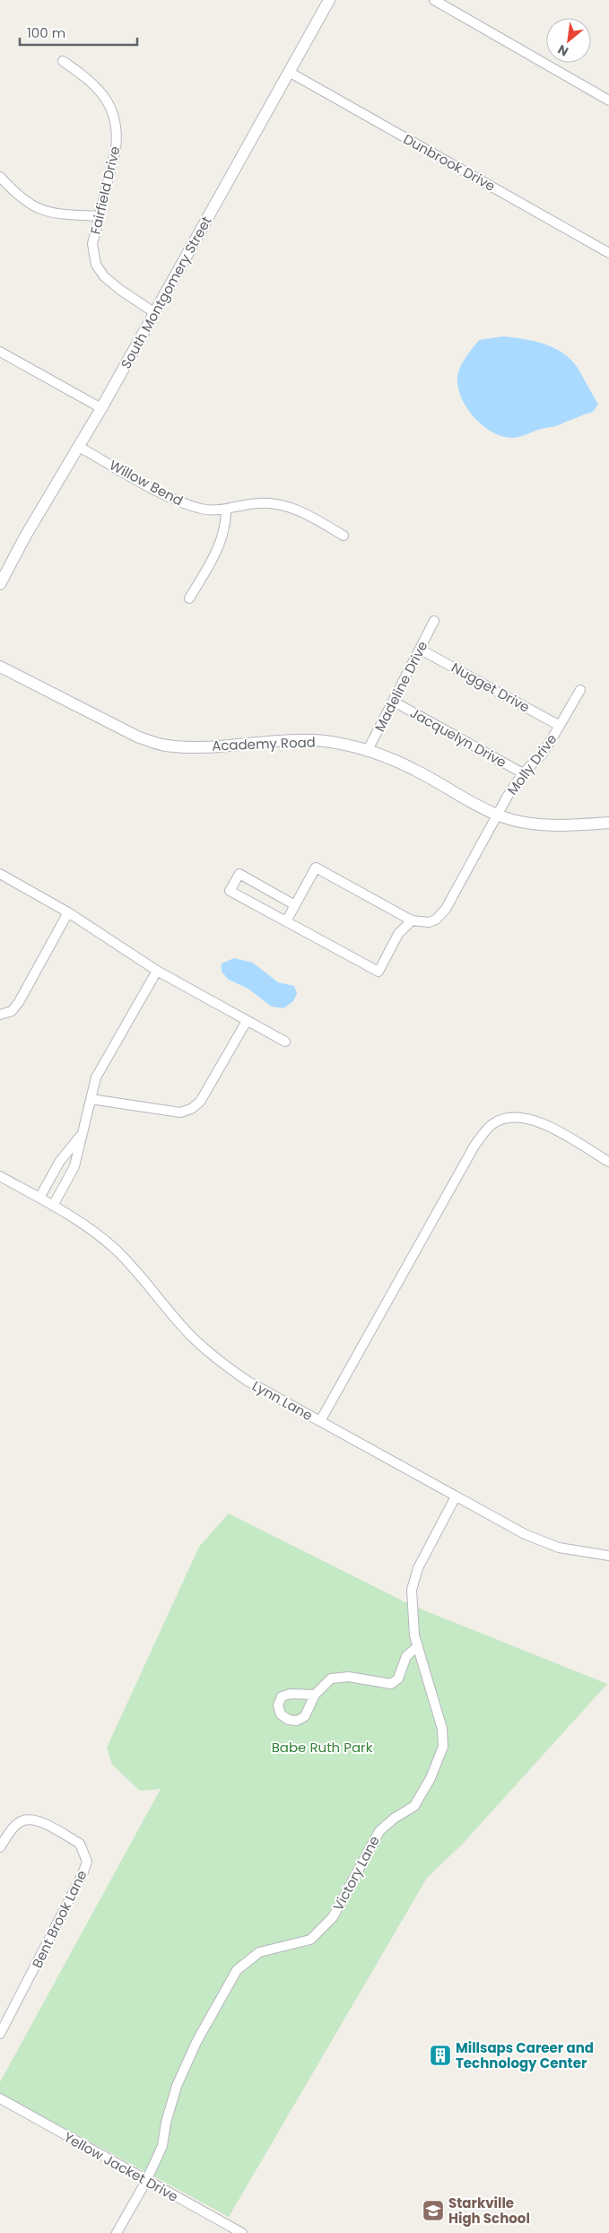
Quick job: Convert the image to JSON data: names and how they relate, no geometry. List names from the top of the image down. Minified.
{"streets":{"street":["Dunbrook Drive","Fairfield Drive","South Montgomery Street","Willow Bend","Madeline Drive","Nugget Drive","Jacquelyn Drive","Academy Road","Molly Drive","Lynn Lane","Victory Lane","Bent Brook Lane","Yellow Jacket Drive"]},"crossings":[["Dunbrook Drive","South Montgomery Street"],["Fairfield Drive","South Montgomery Street"],["South Montgomery Street","Willow Bend"],["Madeline Drive","Nugget Drive"],["Madeline Drive","Jacquelyn Drive"],["Madeline Drive","Academy Road"],["Nugget Drive","Molly Drive"],["Jacquelyn Drive","Molly Drive"],["Academy Road","Molly Drive"],["Lynn Lane","Victory Lane"],["Victory Lane","Yellow Jacket Drive"]],"parks":["Babe Ruth Park"],"places":{"building":["Millsaps Career and Technology Center"],"school or university":["Starkville High School"]},"scale_bar":"100 m","north":"bottom left"}
